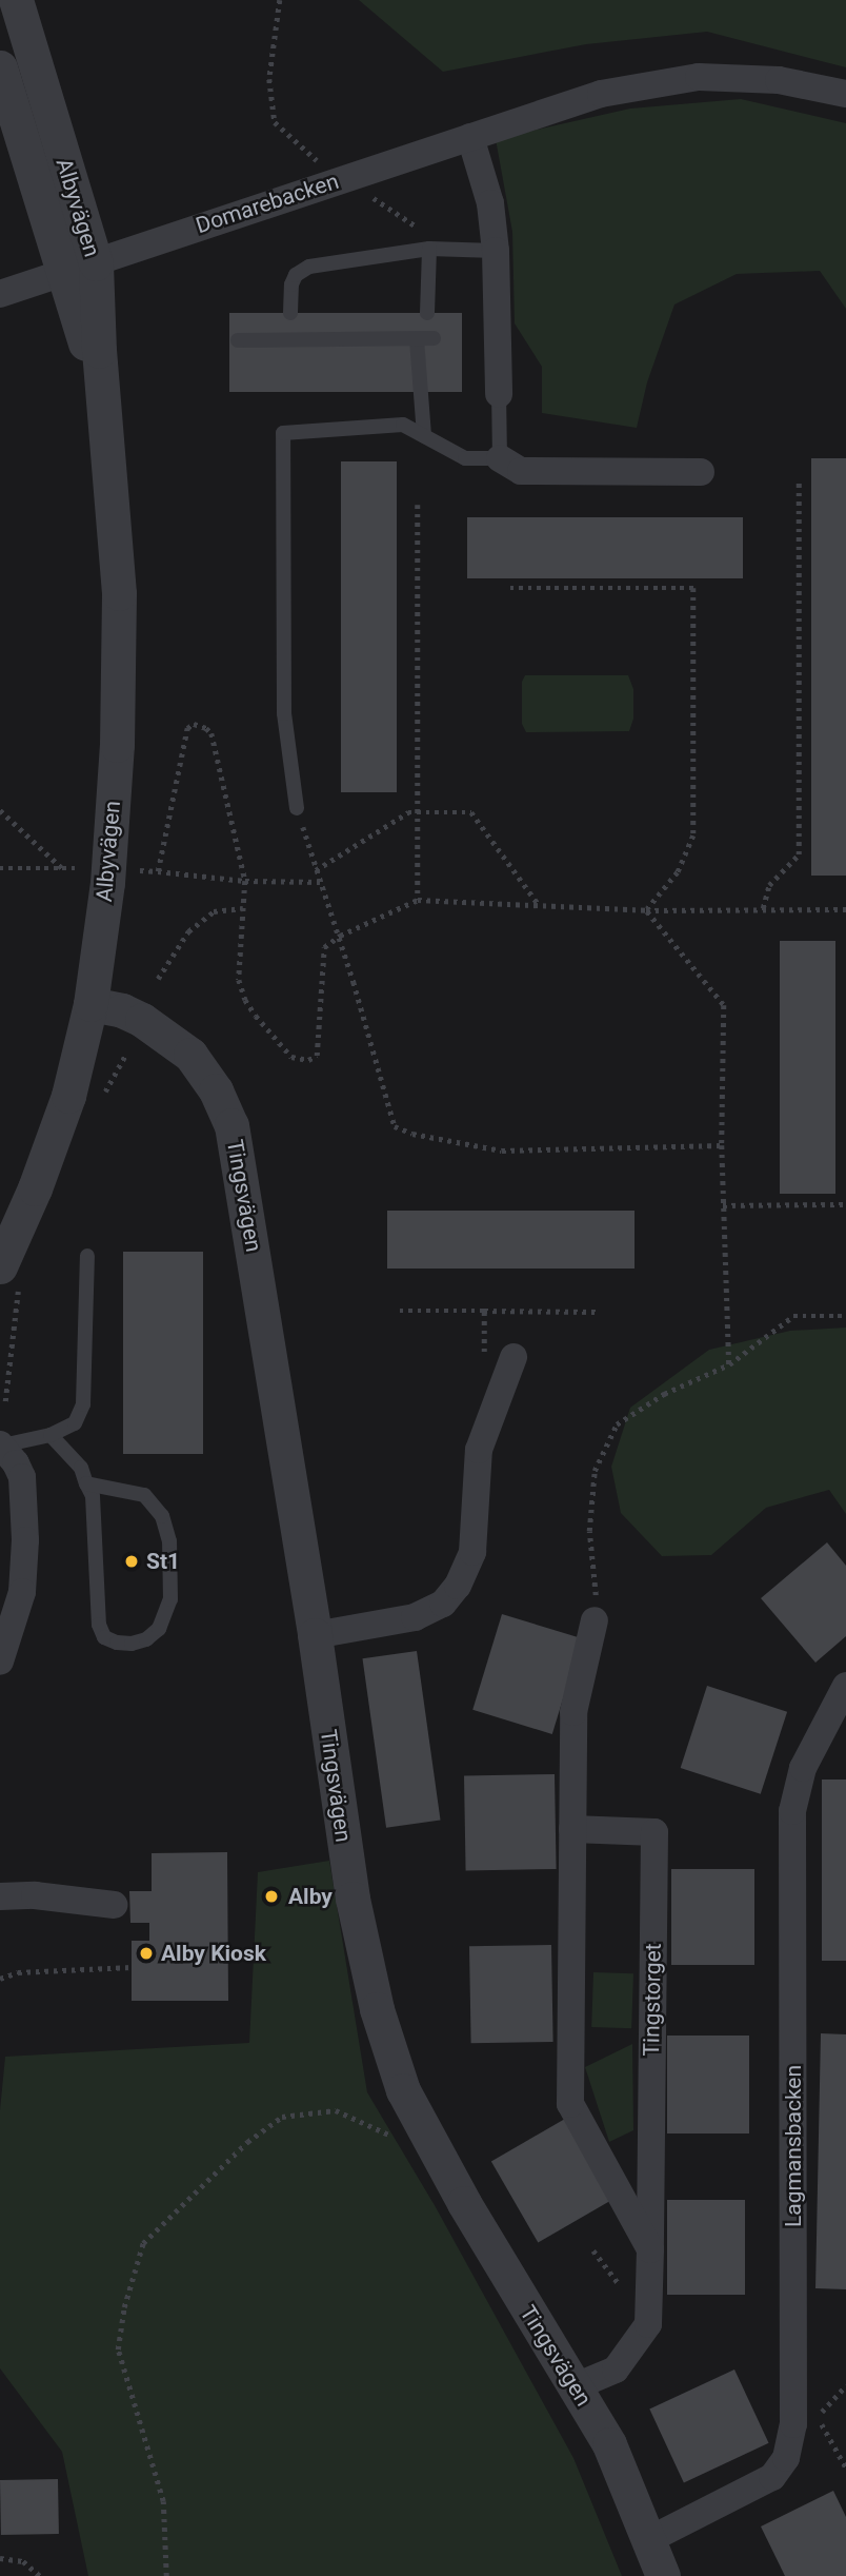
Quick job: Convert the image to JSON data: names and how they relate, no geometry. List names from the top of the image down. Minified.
{"streets":{"street":["Domarebacken","Albyvägen","Tingsvägen","Tingstorget","Lagmansbacken"]},"crossings":[["Domarebacken","Albyvägen"],["Albyvägen","Tingsvägen"],["Tingsvägen","Tingstorget"],["Tingsvägen","Lagmansbacken"]],"places":["St1","Alby","Alby Kiosk"]}
